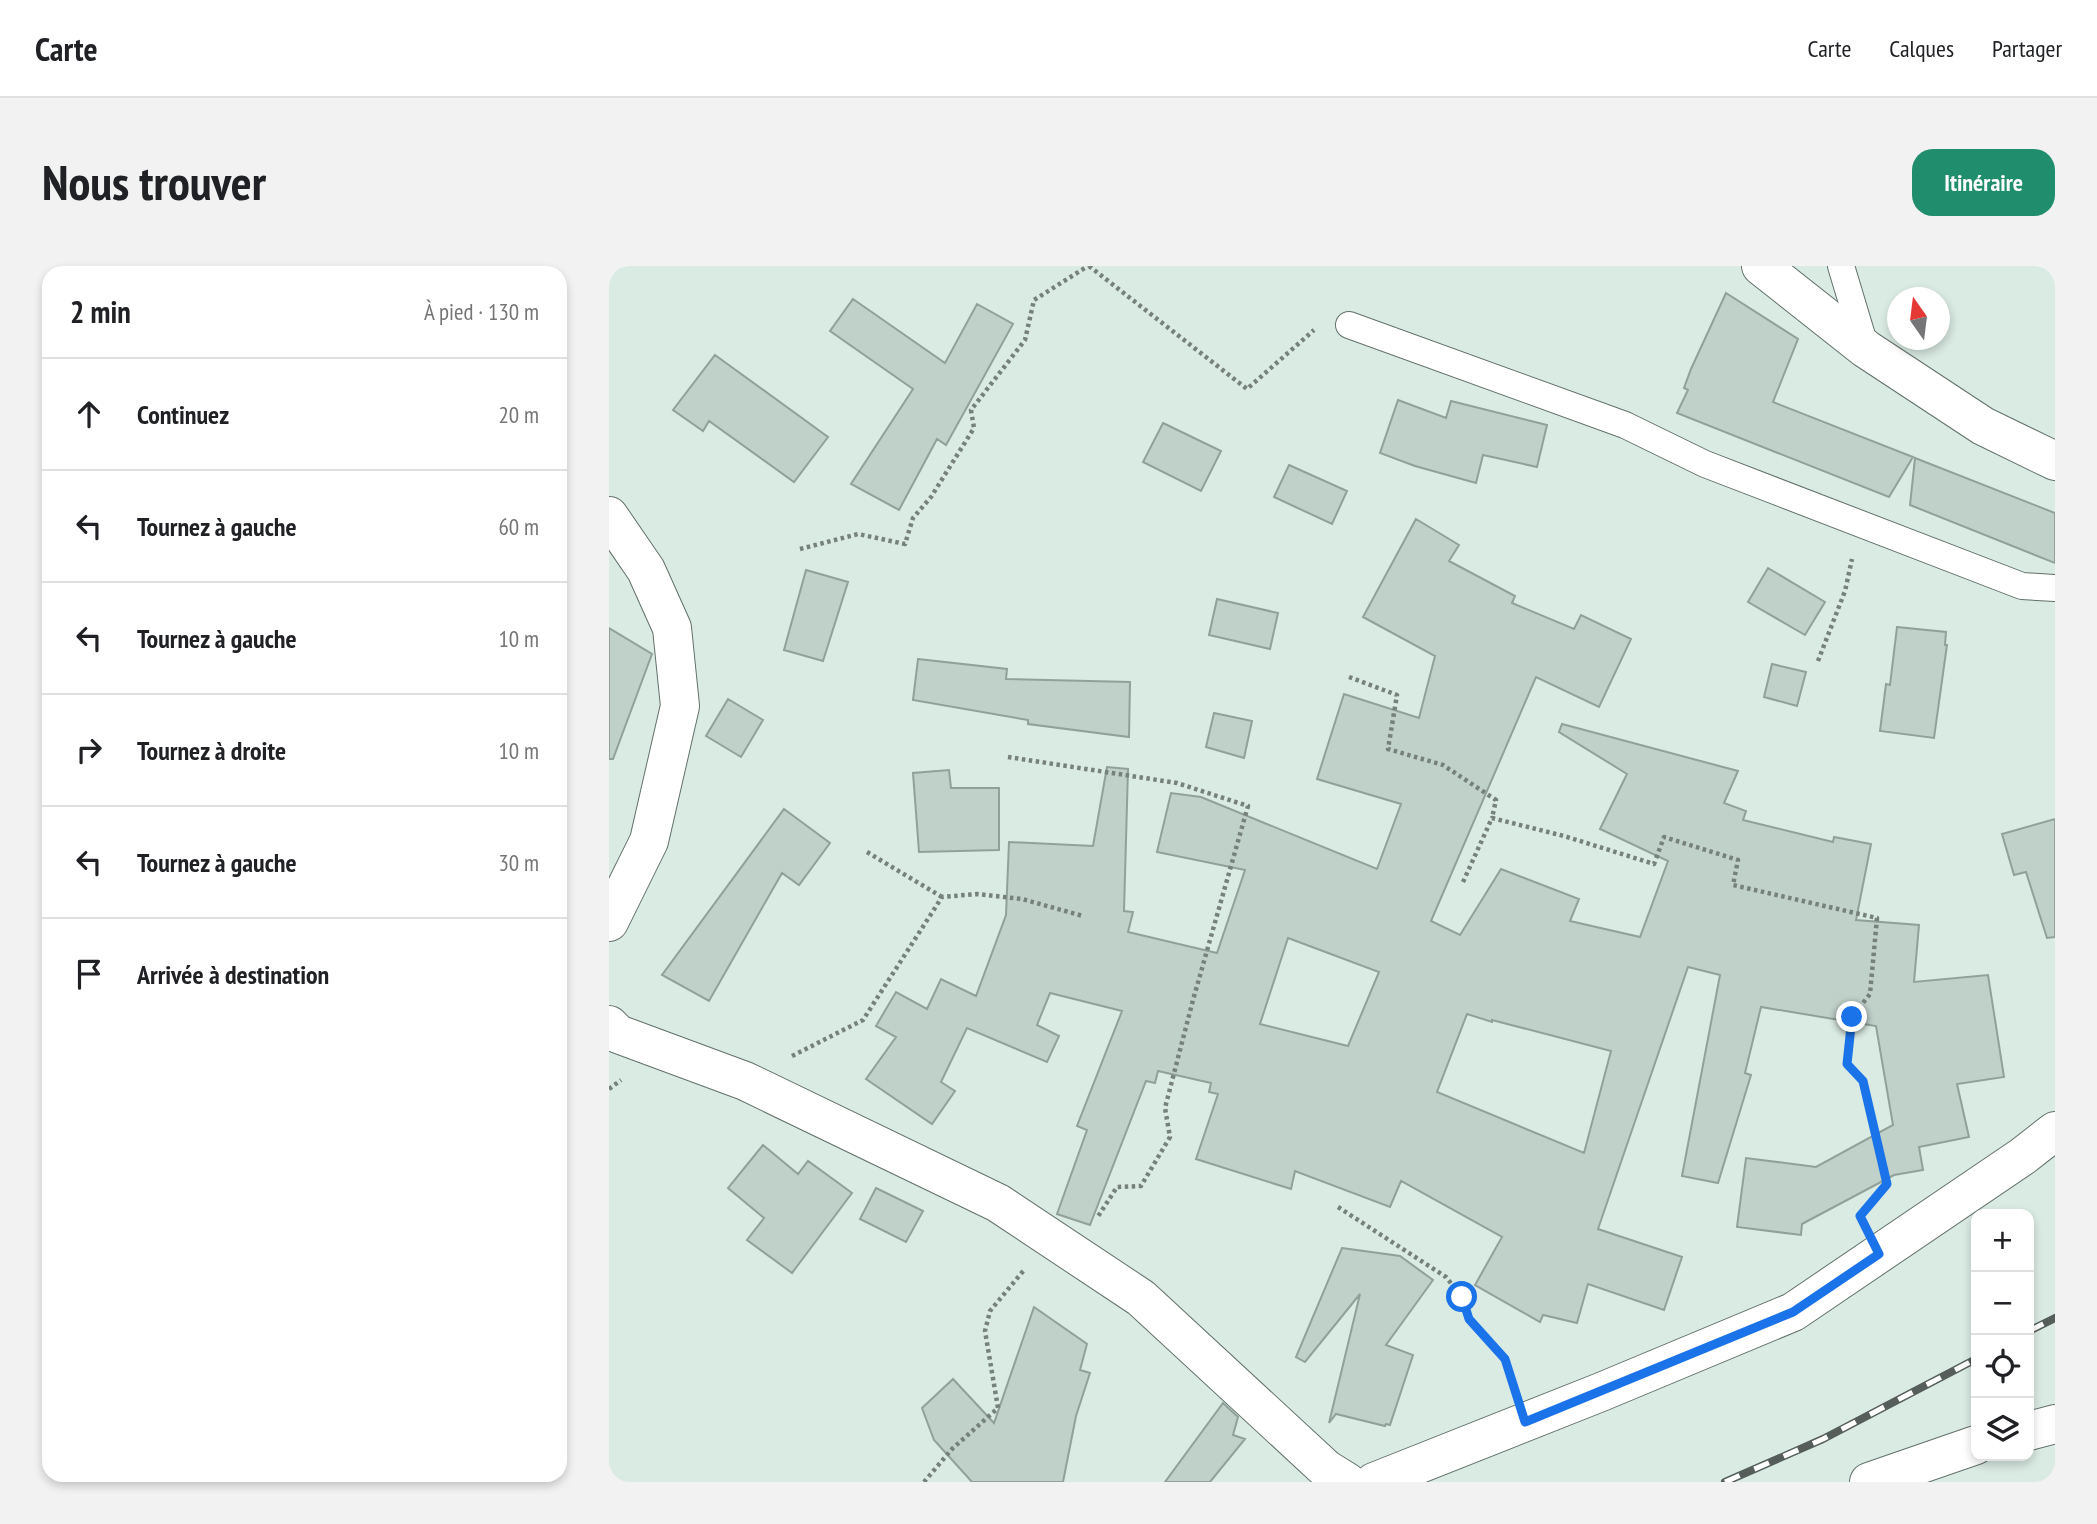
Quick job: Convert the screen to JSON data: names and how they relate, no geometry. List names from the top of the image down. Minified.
{"north":"top","page":{"header":"Carte","nav":["Carte","Calques","Partager"],"buttons":"Itinéraire","title":"Nous trouver","heading":["2 min","À pied · 130 m"],"list":[["Continuez","20 m"],["Tournez à gauche","60 m"],["Tournez à gauche","10 m"],["Tournez à droite","10 m"],["Tournez à gauche","30 m"],"Arrivée à destination"],"map_buttons":["+","−"]}}
